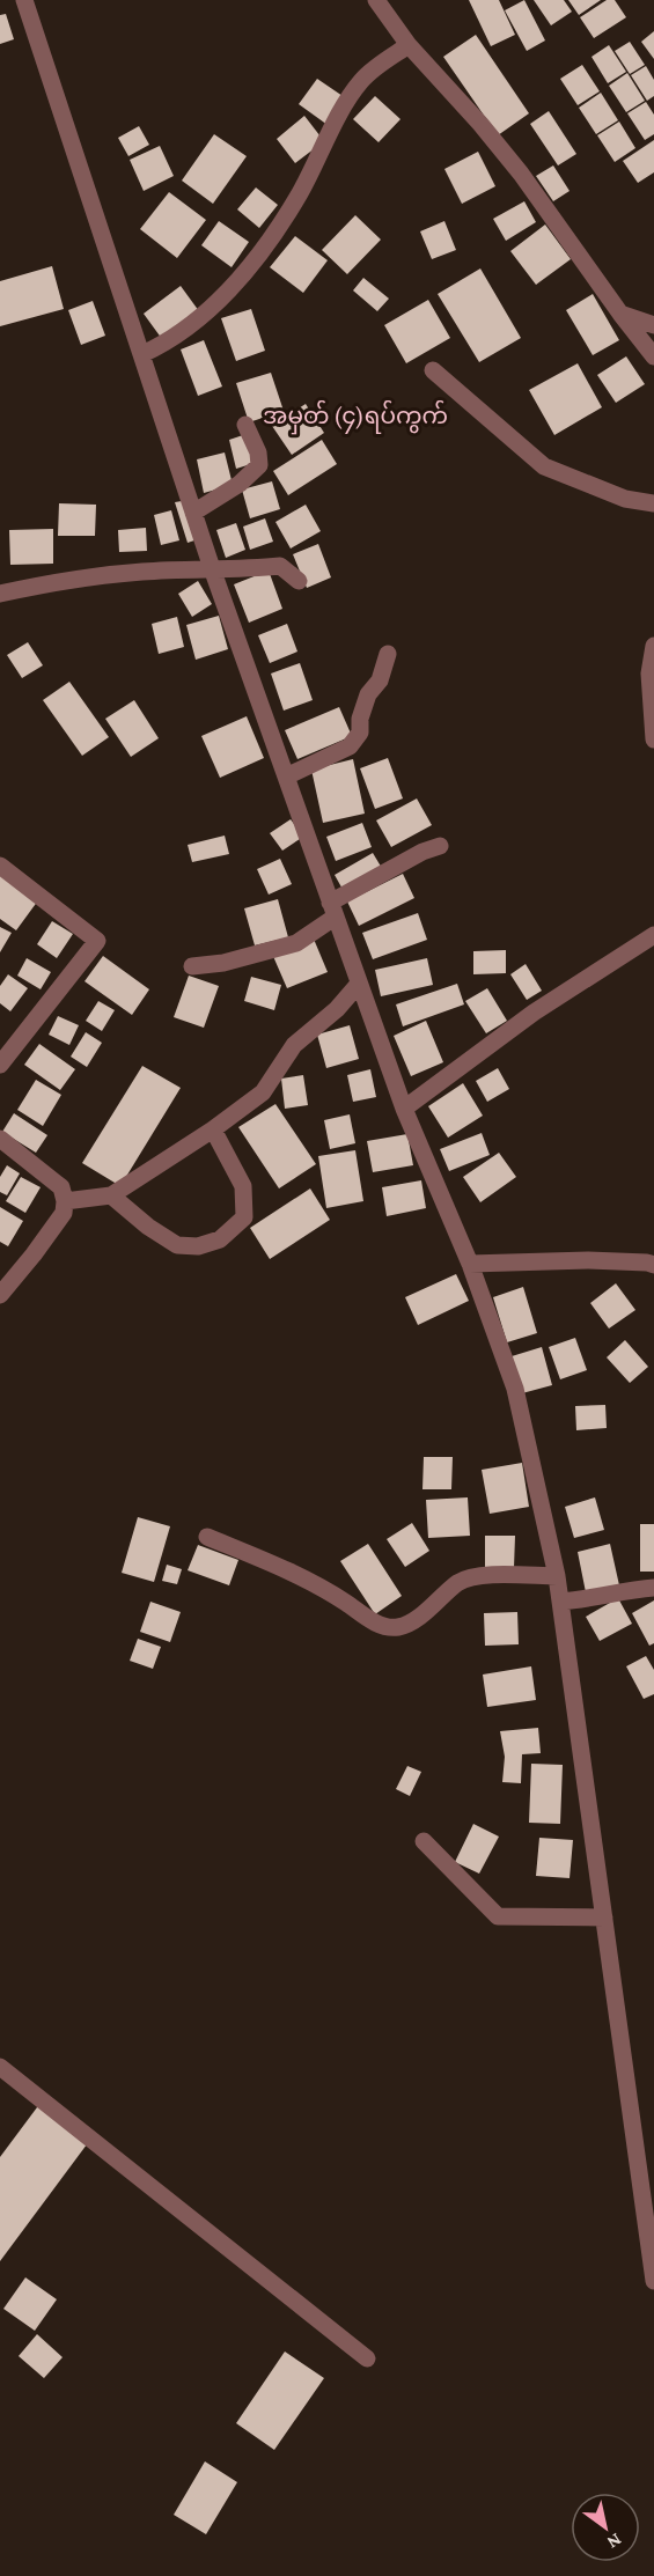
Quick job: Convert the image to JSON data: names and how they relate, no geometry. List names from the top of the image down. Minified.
{"districts":["အမှတ် (၄)ရပ်ကွက်"],"north":"bottom right"}
